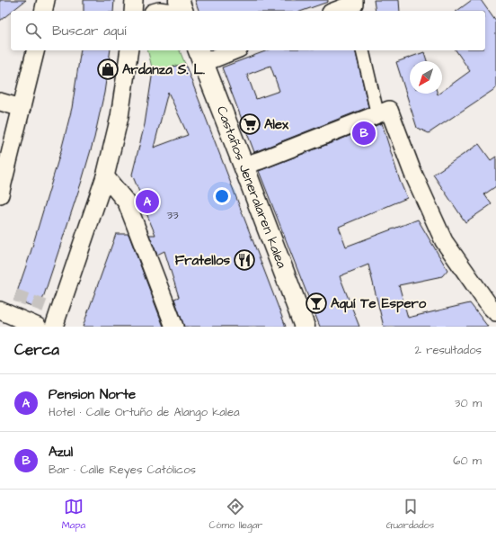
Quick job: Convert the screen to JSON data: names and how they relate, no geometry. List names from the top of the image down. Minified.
{"streets":{"street":["Castaños Jeneralaren kalea"]},"places":{"shop":["Ardanza S. L."],"supermarket":["Alex"],"restaurant":["Fratellos"],"bar":["Aquí Te Espero"]},"house_numbers":["33"],"north":"bottom left","page":{"search":"Buscar aquí","pins":["B","A"],"heading":["Cerca","2 resultados"],"list":[{"mark":"A","name":"Pension Norte","note":"Hotel · Calle Ortuño de Alango kalea","value":"30 m"},{"mark":"B","name":"Azul","note":"Bar · Calle Reyes Católicos","value":"60 m"}],"nav":["Mapa","Cómo llegar","Guardados"]}}
